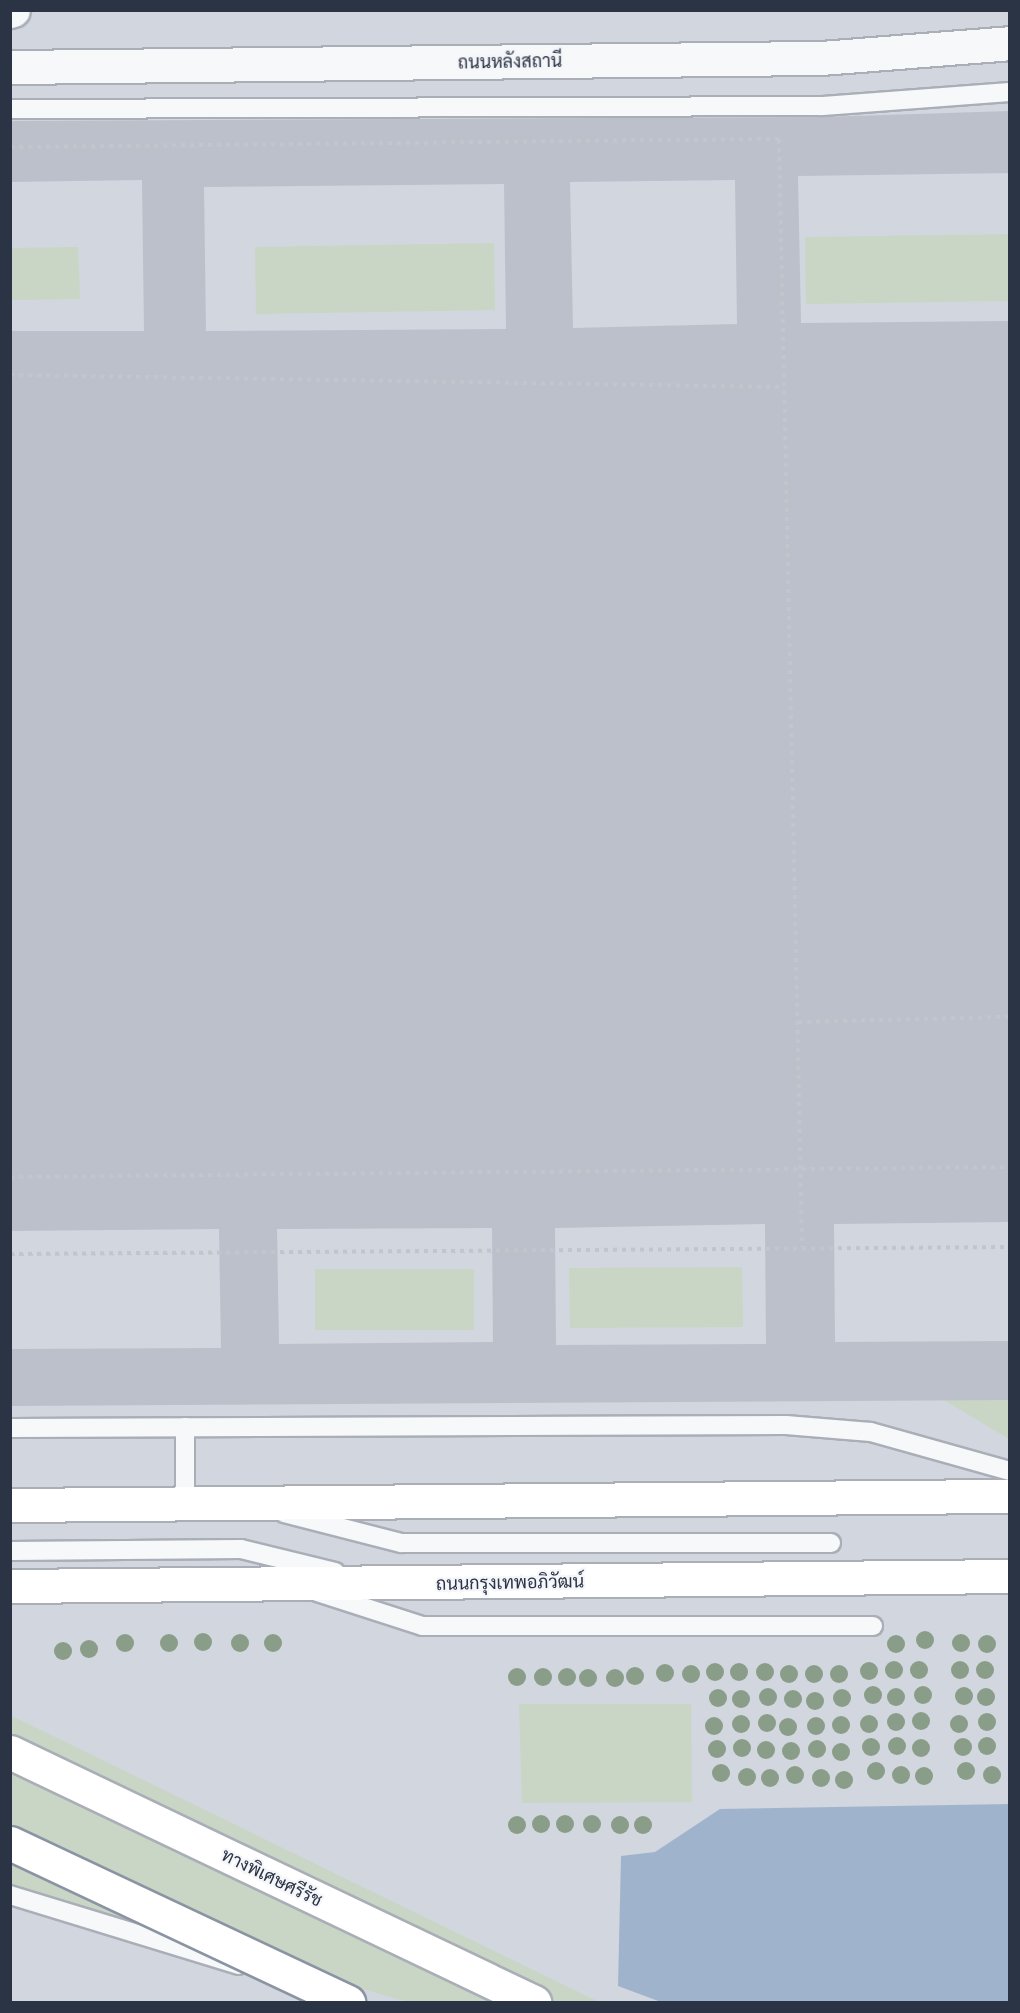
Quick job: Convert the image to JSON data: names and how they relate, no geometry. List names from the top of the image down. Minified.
{"streets":{"main road":["ถนนกรุงเทพอภิวัฒน์","ทางพิเศษศรีรัช"],"street":["ถนนหลังสถานี"]}}
